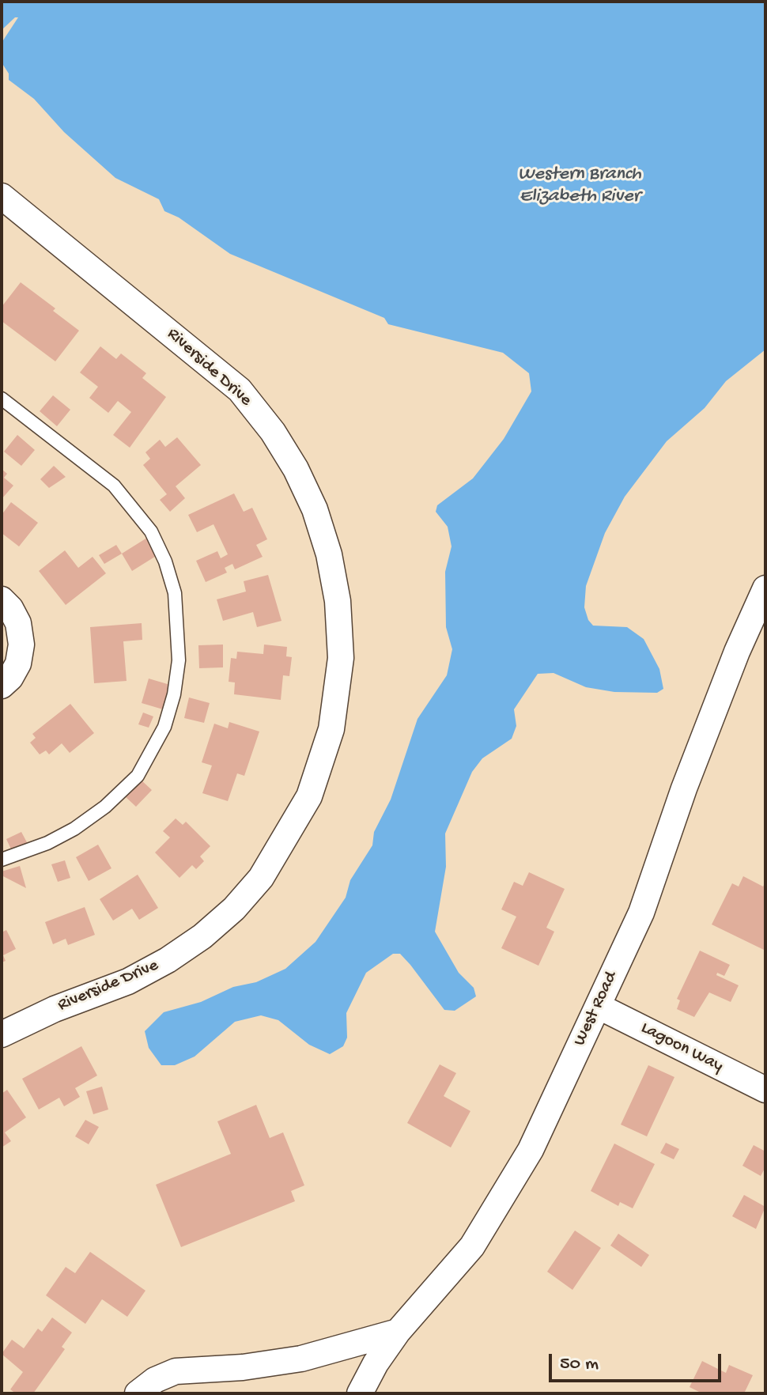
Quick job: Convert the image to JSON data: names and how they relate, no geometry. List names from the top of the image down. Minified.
{"streets":{"street":["Riverside Drive","West Road","Lagoon Way"]},"crossings":[["West Road","Lagoon Way"]],"water":["Western Branch Elizabeth River"],"scale_bar":"50 m"}
